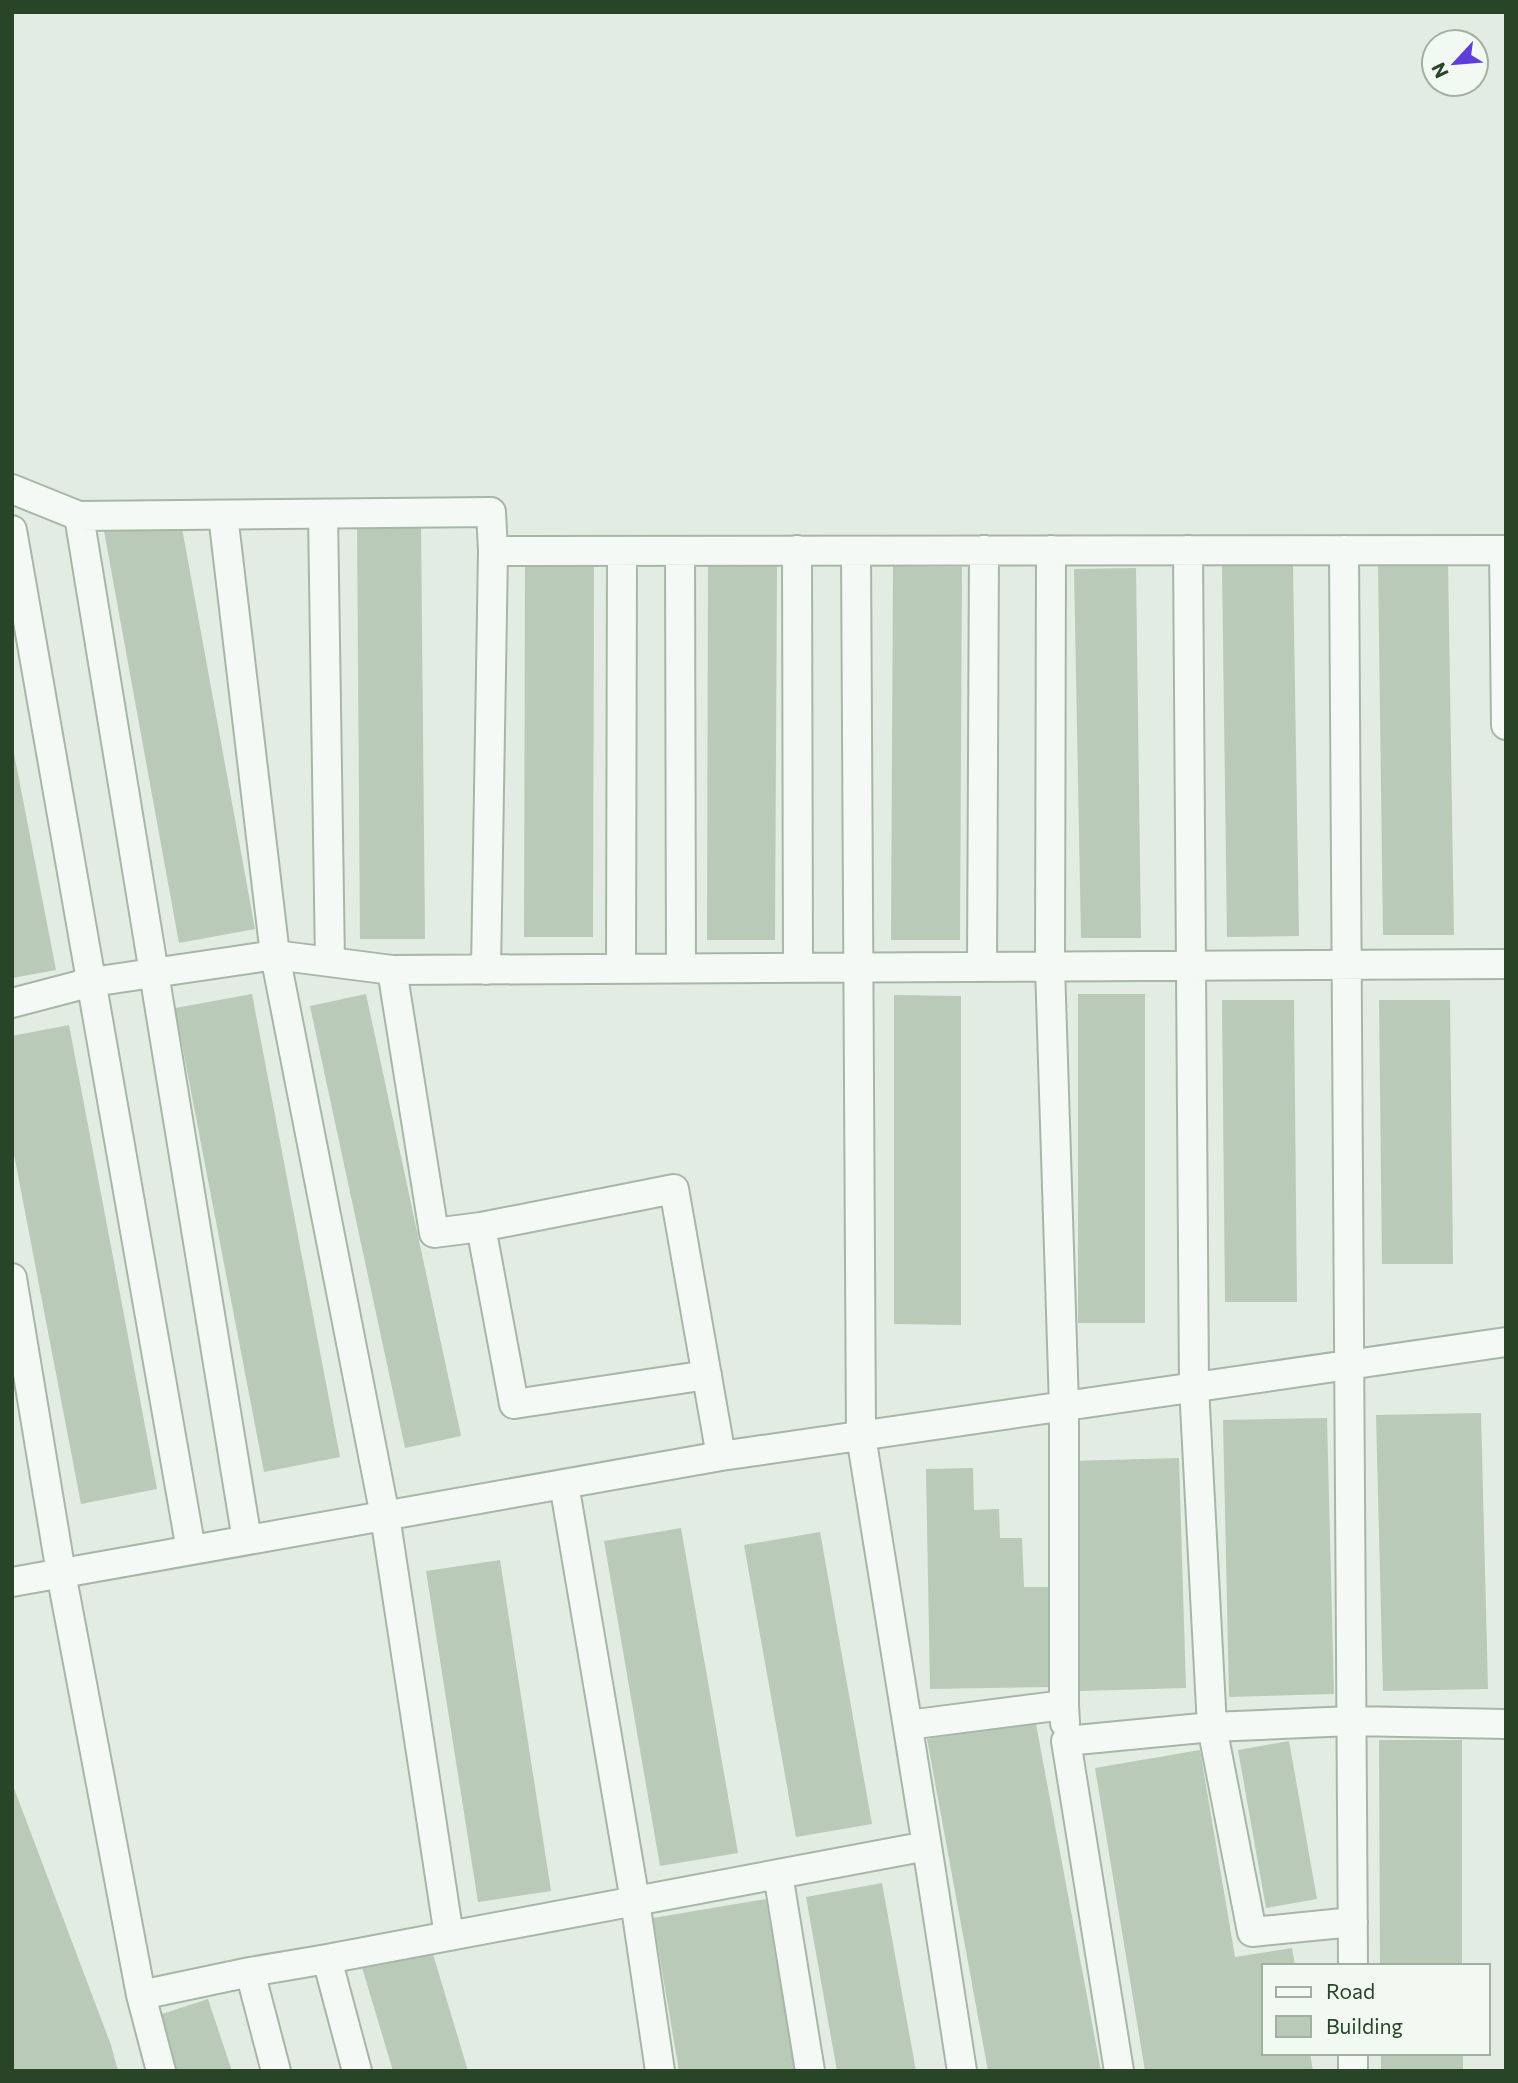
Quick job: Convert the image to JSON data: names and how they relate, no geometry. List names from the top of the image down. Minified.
{"legend":["Road","Building"],"north":"bottom left"}
